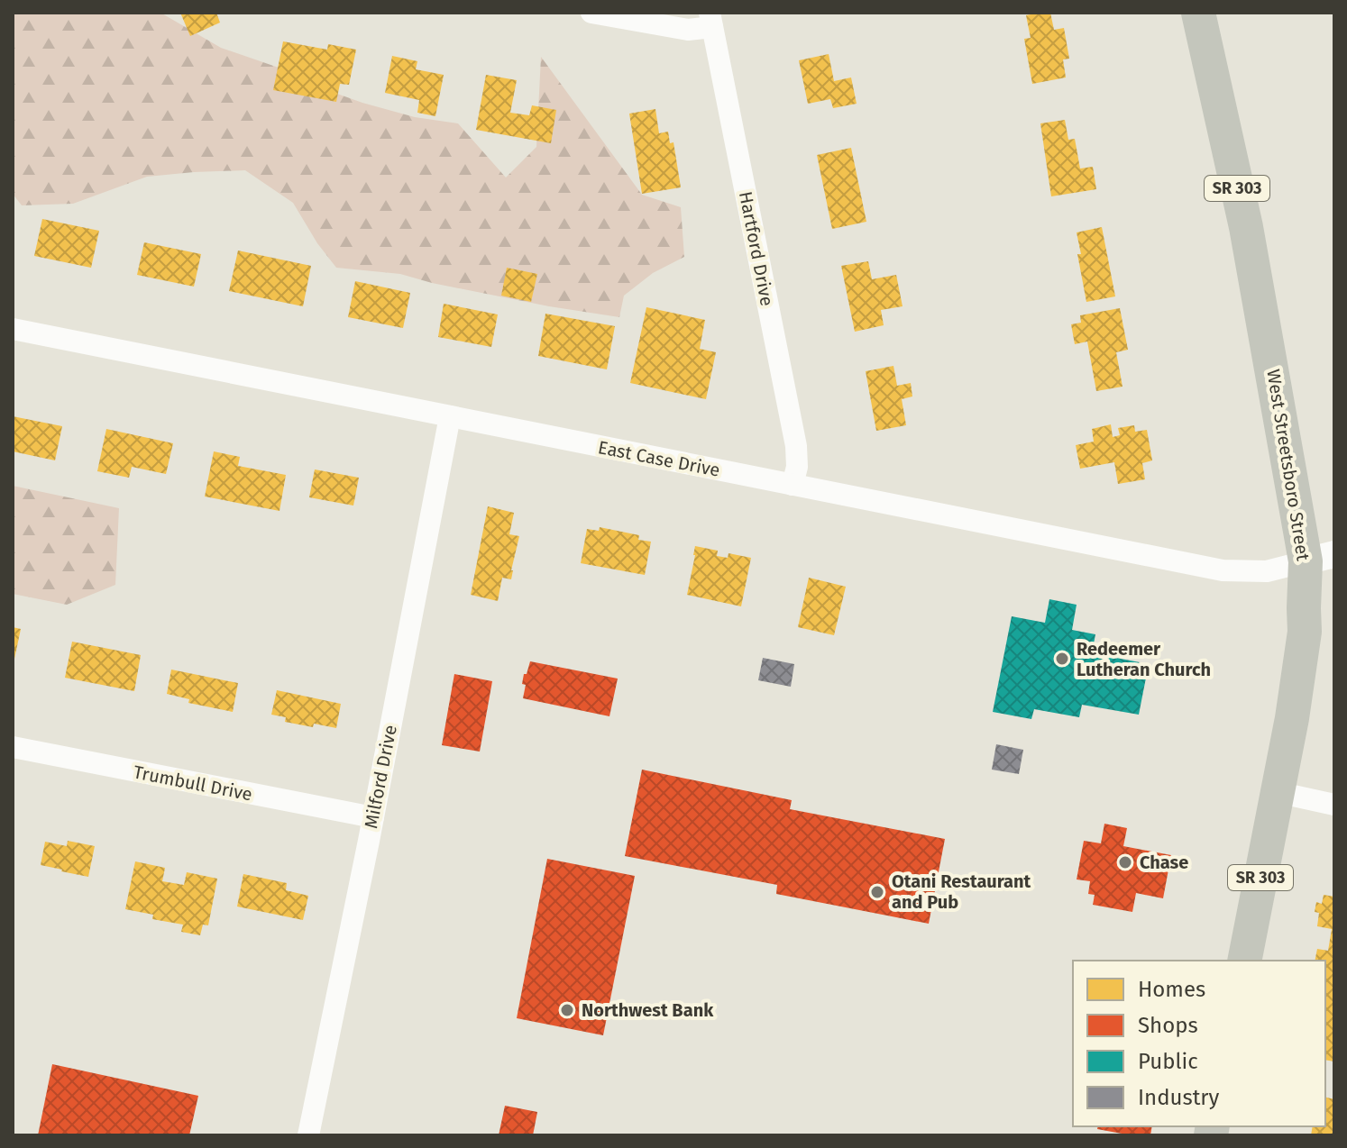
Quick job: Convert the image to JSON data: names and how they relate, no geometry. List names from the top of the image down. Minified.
{"streets":{"main road":["SR 303","West Streetsboro Street"],"street":["Hartford Drive","East Case Drive","Milford Drive","Trumbull Drive"]},"crossings":[["Hartford Drive","East Case Drive"],["East Case Drive","West Streetsboro Street"],["East Case Drive","Milford Drive"],["Milford Drive","Trumbull Drive"]],"places":["Redeemer Lutheran Church","Chase","Otani Restaurant and Pub","Northwest Bank"],"legend":["Homes","Shops","Public","Industry"]}
